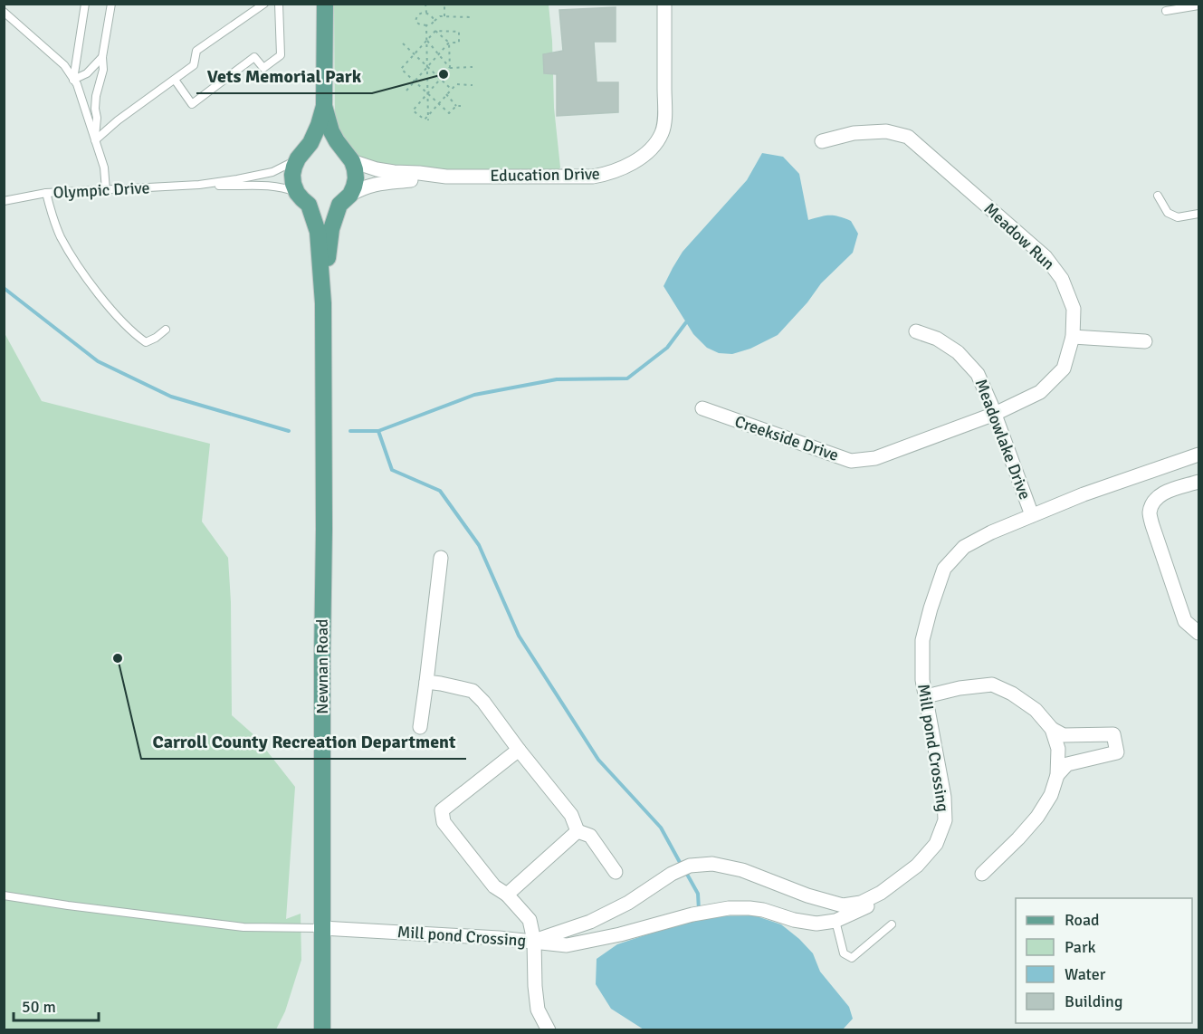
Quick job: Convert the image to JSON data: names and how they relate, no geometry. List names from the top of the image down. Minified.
{"streets":{"main road":["Newnan Road"],"street":["Education Drive","Meadow Run","Creekside Drive","Meadowlake Drive","Mill pond Crossing"],"lane":["Olympic Drive"]},"crossings":[["Education Drive","Newnan Road"],["Meadow Run","Creekside Drive"],["Meadow Run","Meadowlake Drive"],["Creekside Drive","Meadowlake Drive"],["Meadowlake Drive","Mill pond Crossing"],["Newnan Road","Mill pond Crossing"]],"places":["Vets Memorial Park","Carroll County Recreation Department"],"legend":["Road","Park","Water","Building"],"scale_bar":"50 m"}
